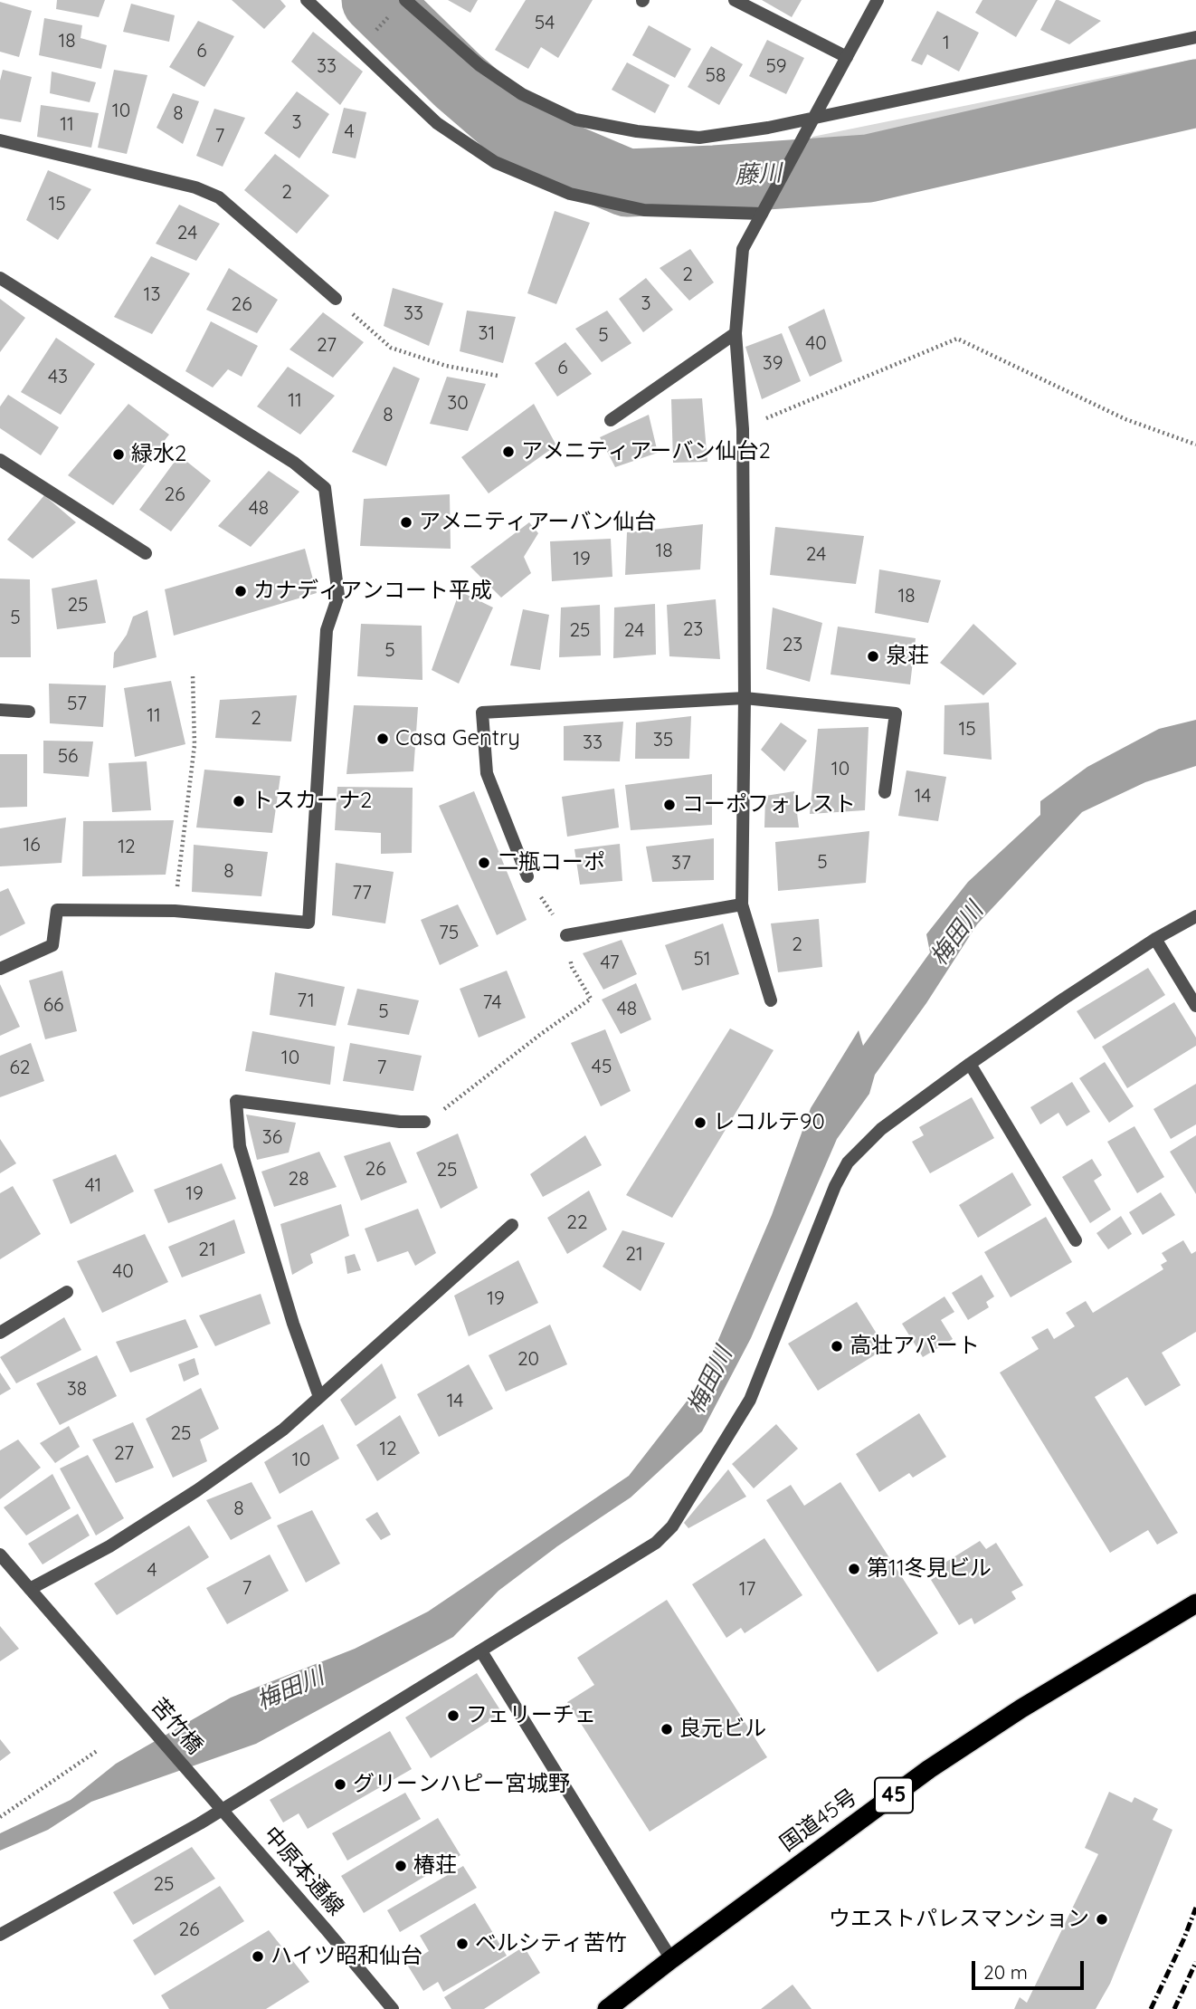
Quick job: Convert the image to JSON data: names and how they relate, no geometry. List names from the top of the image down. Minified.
{"streets":{"highway":["45","国道45号"],"street":["苦竹橋","中原本通線"]},"crossings":[["苦竹橋","中原本通線"]],"water":["藤川","梅田川"],"places":["アメニティアーバン仙台2","緑水2","アメニティアーバン仙台","カナディアンコート平成","泉荘","Casa Gentry","トスカーナ2","コーポフォレスト","二瓶コーポ","レコルテ90","高壮アパート","第11冬見ビル","フェリーチェ","良元ビル","グリーンハピー宮城野","椿荘","ウエストパレスマンション","ベルシティ苦竹","ハイツ昭和仙台"],"house_numbers":["54","18","1","6","33","59","58","10","8","3","11","4","7","2","15","24","2","13","3","26","33","31","5","40","27","39","6","43","11","30","8","26","48","18","24","19","18","25","5","23","25","24","23","5","57","11","2","15","35","33","56","10","14","16","12","5","37","8","77","75","2","51","47","71","74","66","48","5","10","45","62","7","36","26","25","28","41","19","22","21","21","40","19","20","38","14","25","12","27","10","8","4","7","17","25","26"],"scale_bar":"20 m"}
